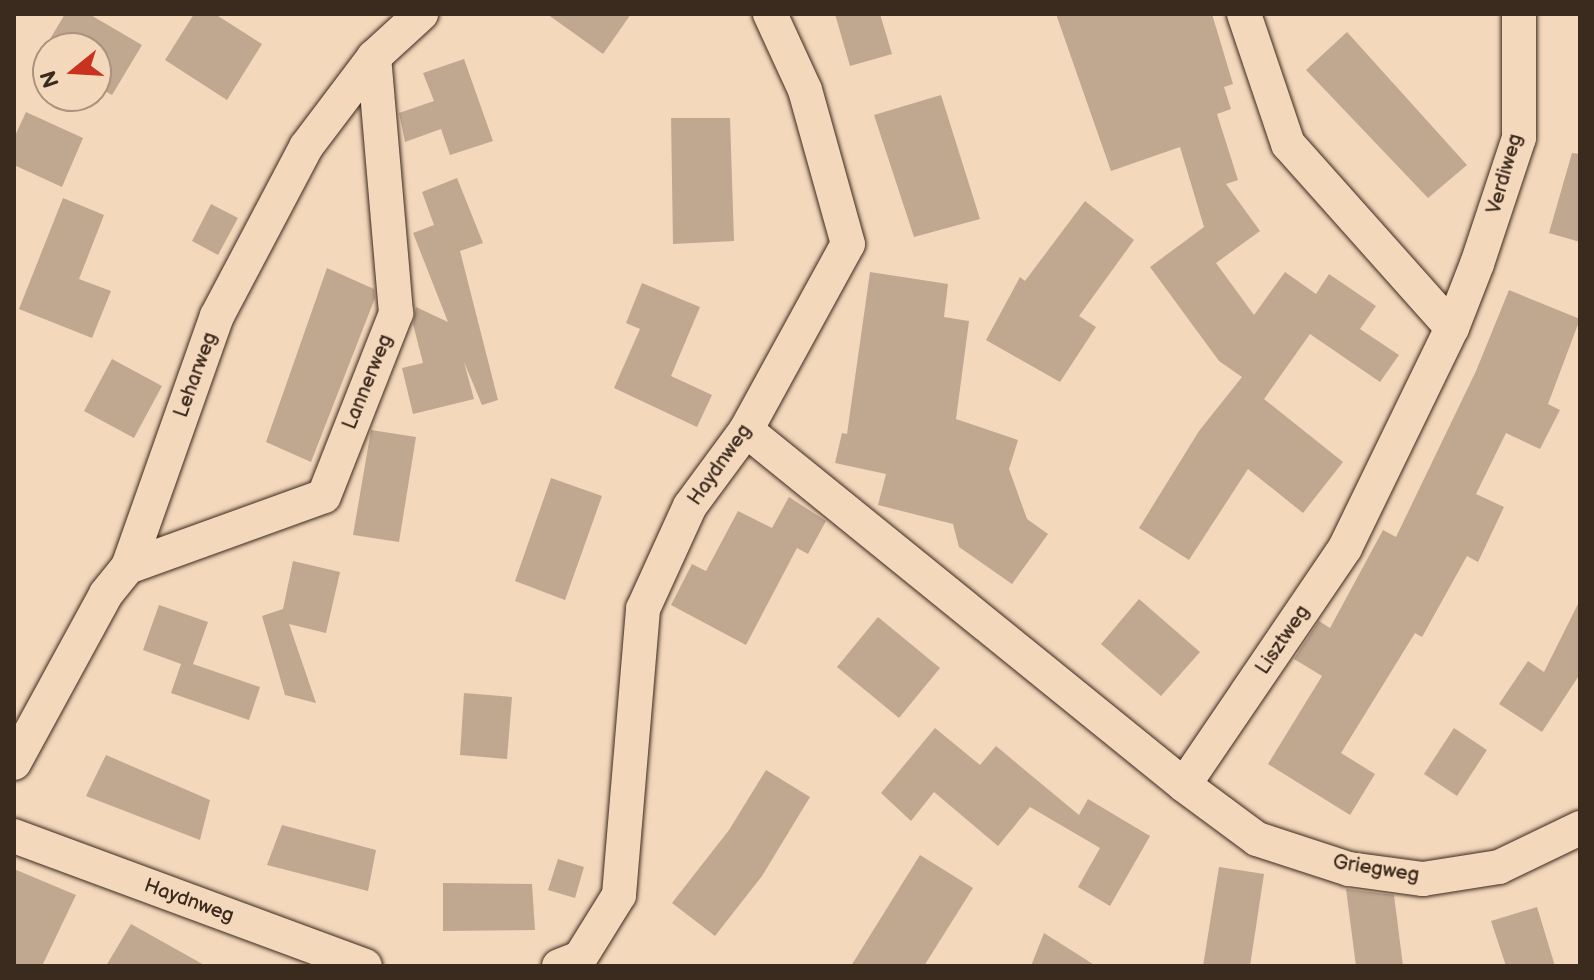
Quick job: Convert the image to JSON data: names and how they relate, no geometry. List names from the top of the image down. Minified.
{"streets":{"street":["Verdiweg","Leharweg","Lannerweg","Haydnweg","Lisztweg","Griegweg"]},"crossings":[["Verdiweg","Lisztweg"],["Leharweg","Lannerweg"],["Lisztweg","Griegweg"]],"north":"left"}
